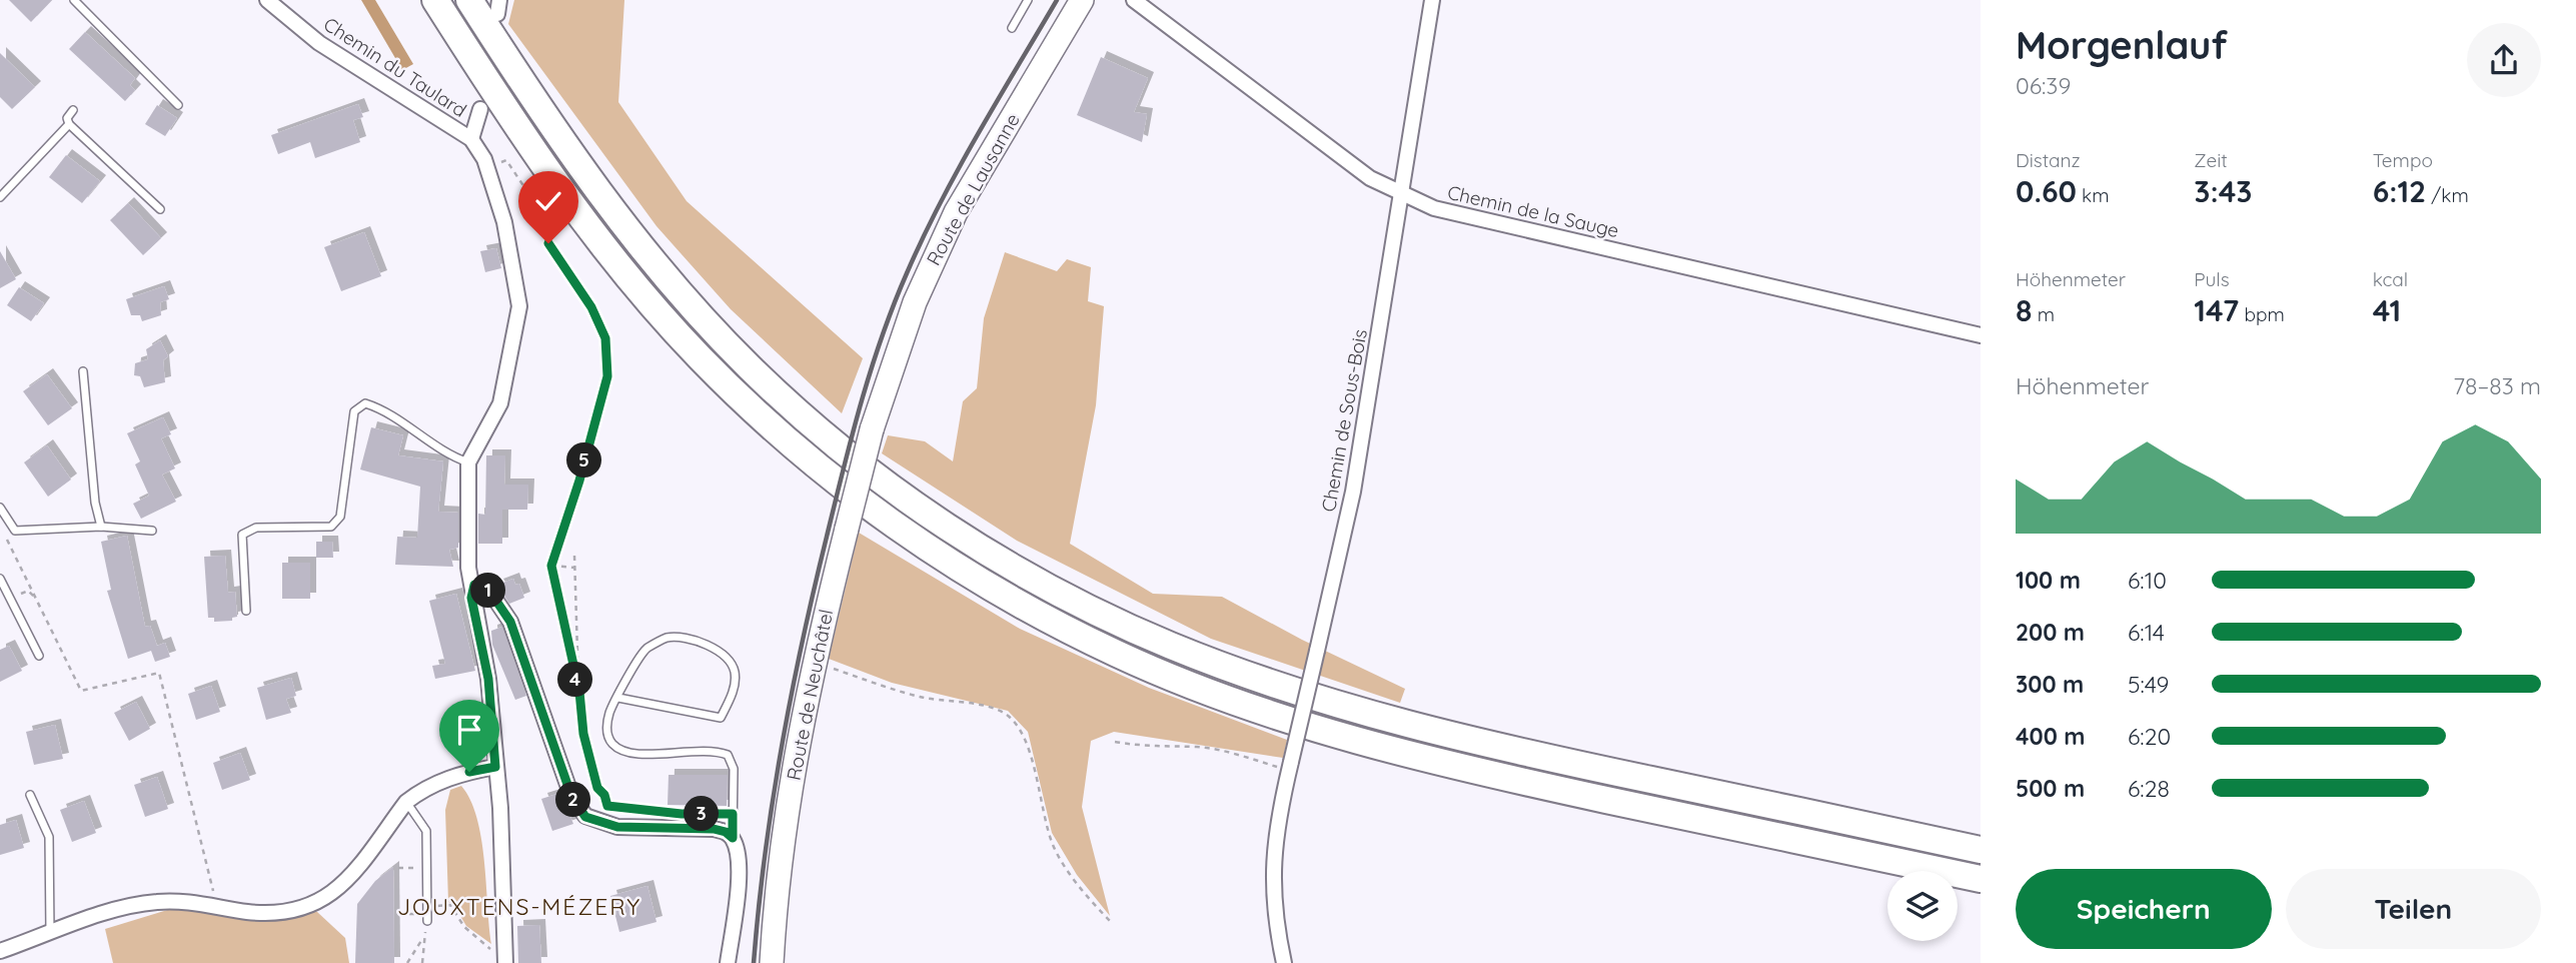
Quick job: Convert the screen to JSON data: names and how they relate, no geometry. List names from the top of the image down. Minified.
{"streets":{"main road":["Route de Lausanne","Route de Neuchâtel"],"street":["Chemin du Taulard","Chemin de la Sauge","Chemin de Sous-Bois"]},"crossings":[["Route de Lausanne","Route de Neuchâtel"],["Chemin de la Sauge","Chemin de Sous-Bois"]],"districts":["JOUXTENS-MÉZERY"],"page":{"heading":["Morgenlauf","06:39"],"stats":[["Distanz","0.60 km"],["Zeit","3:43"],["Tempo","6:12 /km"],["Höhenmeter","8 m"],["Puls","147 bpm"],["kcal","41"]],"chart":["Höhenmeter","78–83 m"],"pins":["5","1","4","2","3"],"list":[{"name":"100 m","note":"6:10"},{"name":"200 m","note":"6:14"},{"name":"300 m","note":"5:49"},{"name":"400 m","note":"6:20"},{"name":"500 m","note":"6:28"}],"buttons":["Speichern","Teilen"]}}
